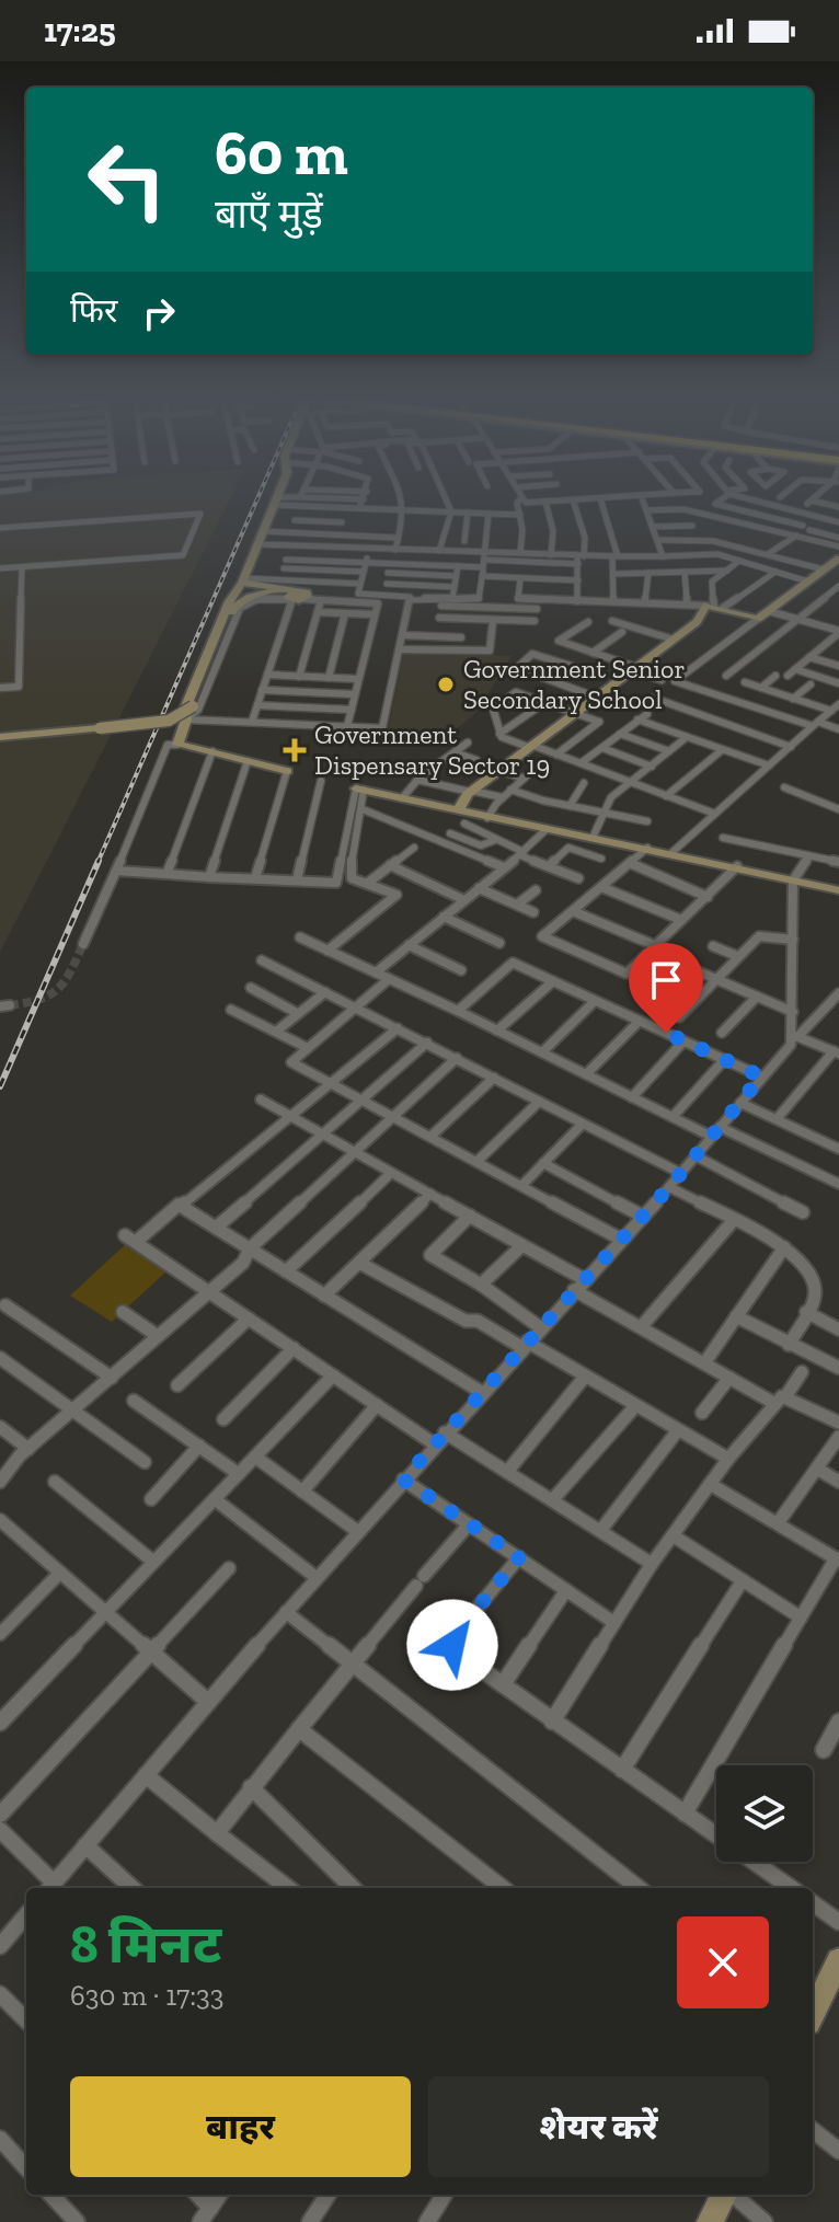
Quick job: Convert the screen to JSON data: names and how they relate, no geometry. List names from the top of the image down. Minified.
{"places":{"other":["Government Senior Secondary School"],"health":["Government Dispensary Sector 19"]},"page":{"status":"17:25","turn":["60 m","बाएँ मुड़ें"],"then":"फिर","heading":["8 मिनट","630 m · 17:33"],"buttons":["बाहर","शेयर करें"]}}
